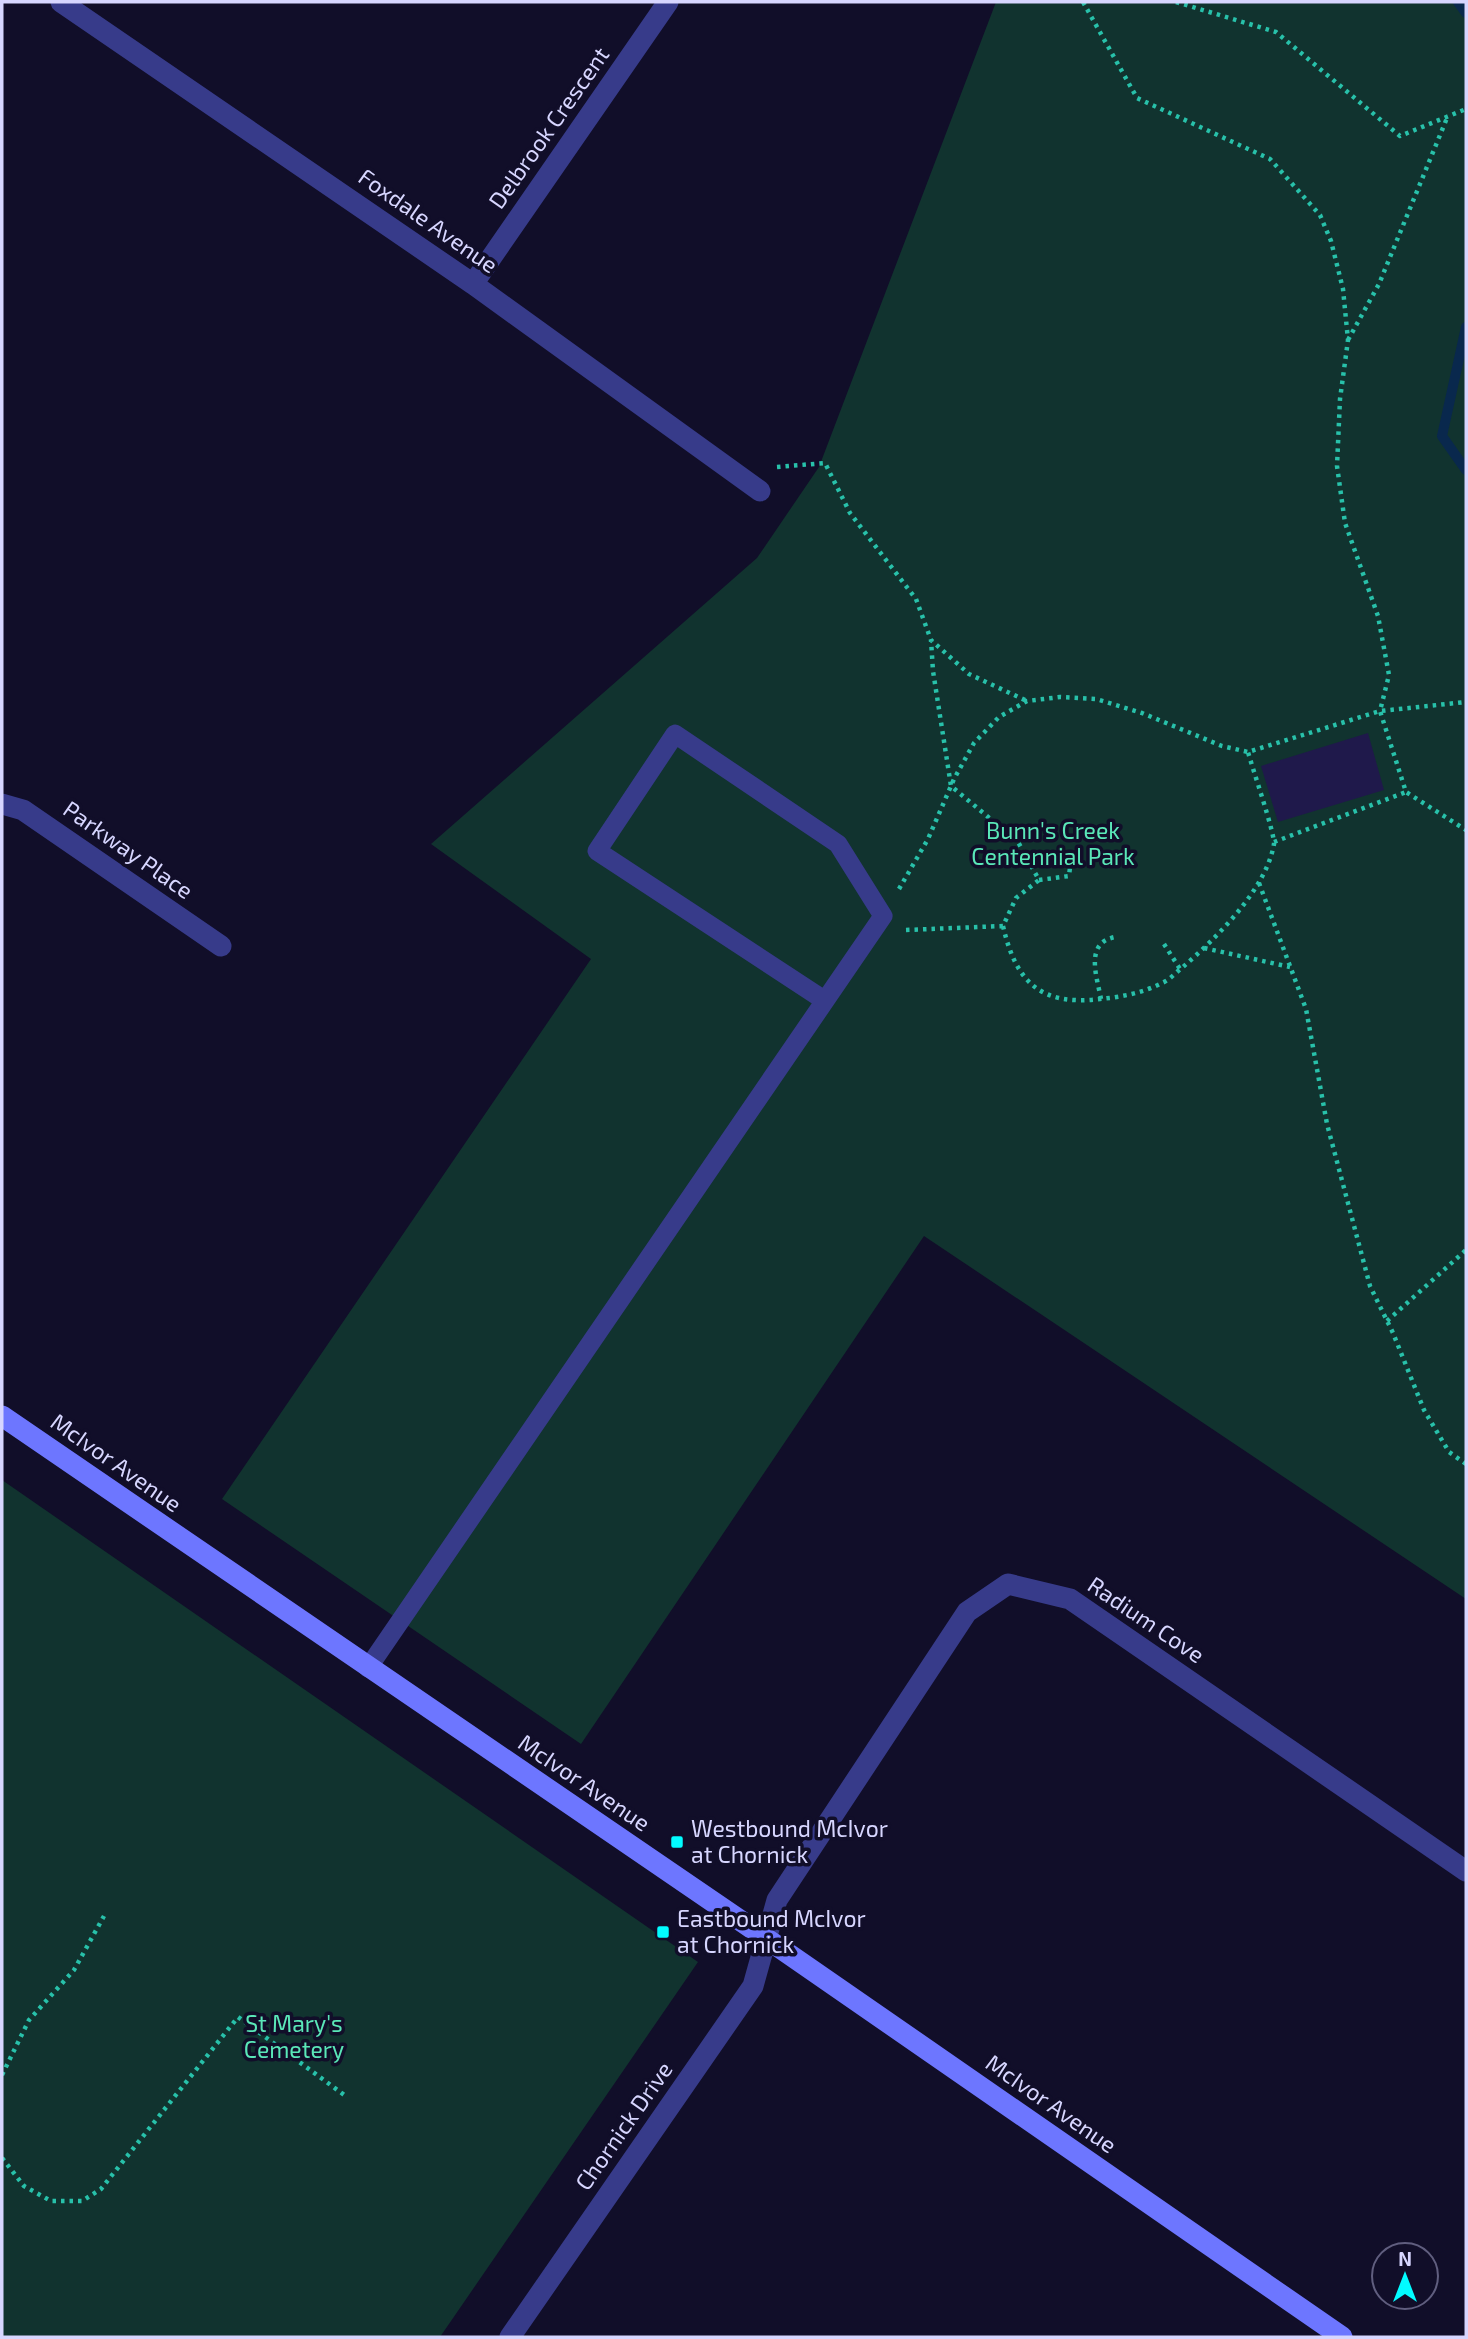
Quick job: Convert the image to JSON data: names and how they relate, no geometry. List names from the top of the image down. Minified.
{"streets":{"street":["Delbrook Crescent","Foxdale Avenue","Parkway Place","McIvor Avenue","Radium Cove","Chornick Drive"]},"crossings":[["Delbrook Crescent","Foxdale Avenue"],["McIvor Avenue","Radium Cove"],["McIvor Avenue","Chornick Drive"],["Radium Cove","Chornick Drive"]],"parks":["Bunn's Creek Centennial Park","St Mary's Cemetery"],"places":{"transit":["Westbound McIvor at Chornick","Eastbound McIvor at Chornick"]},"north":"top"}
